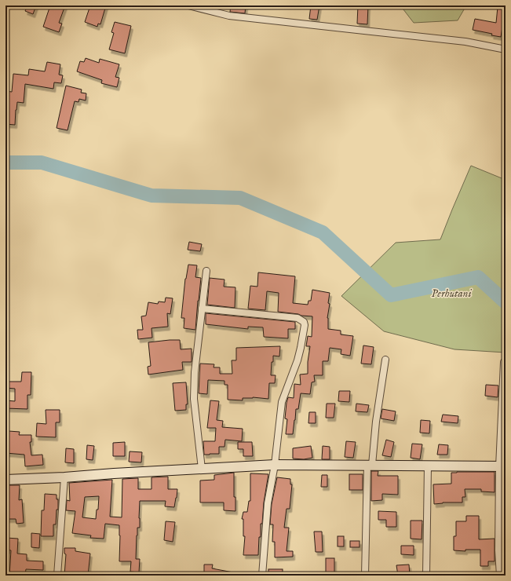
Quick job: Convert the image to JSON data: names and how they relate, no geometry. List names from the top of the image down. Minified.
{"parks":["Perhutani"]}
